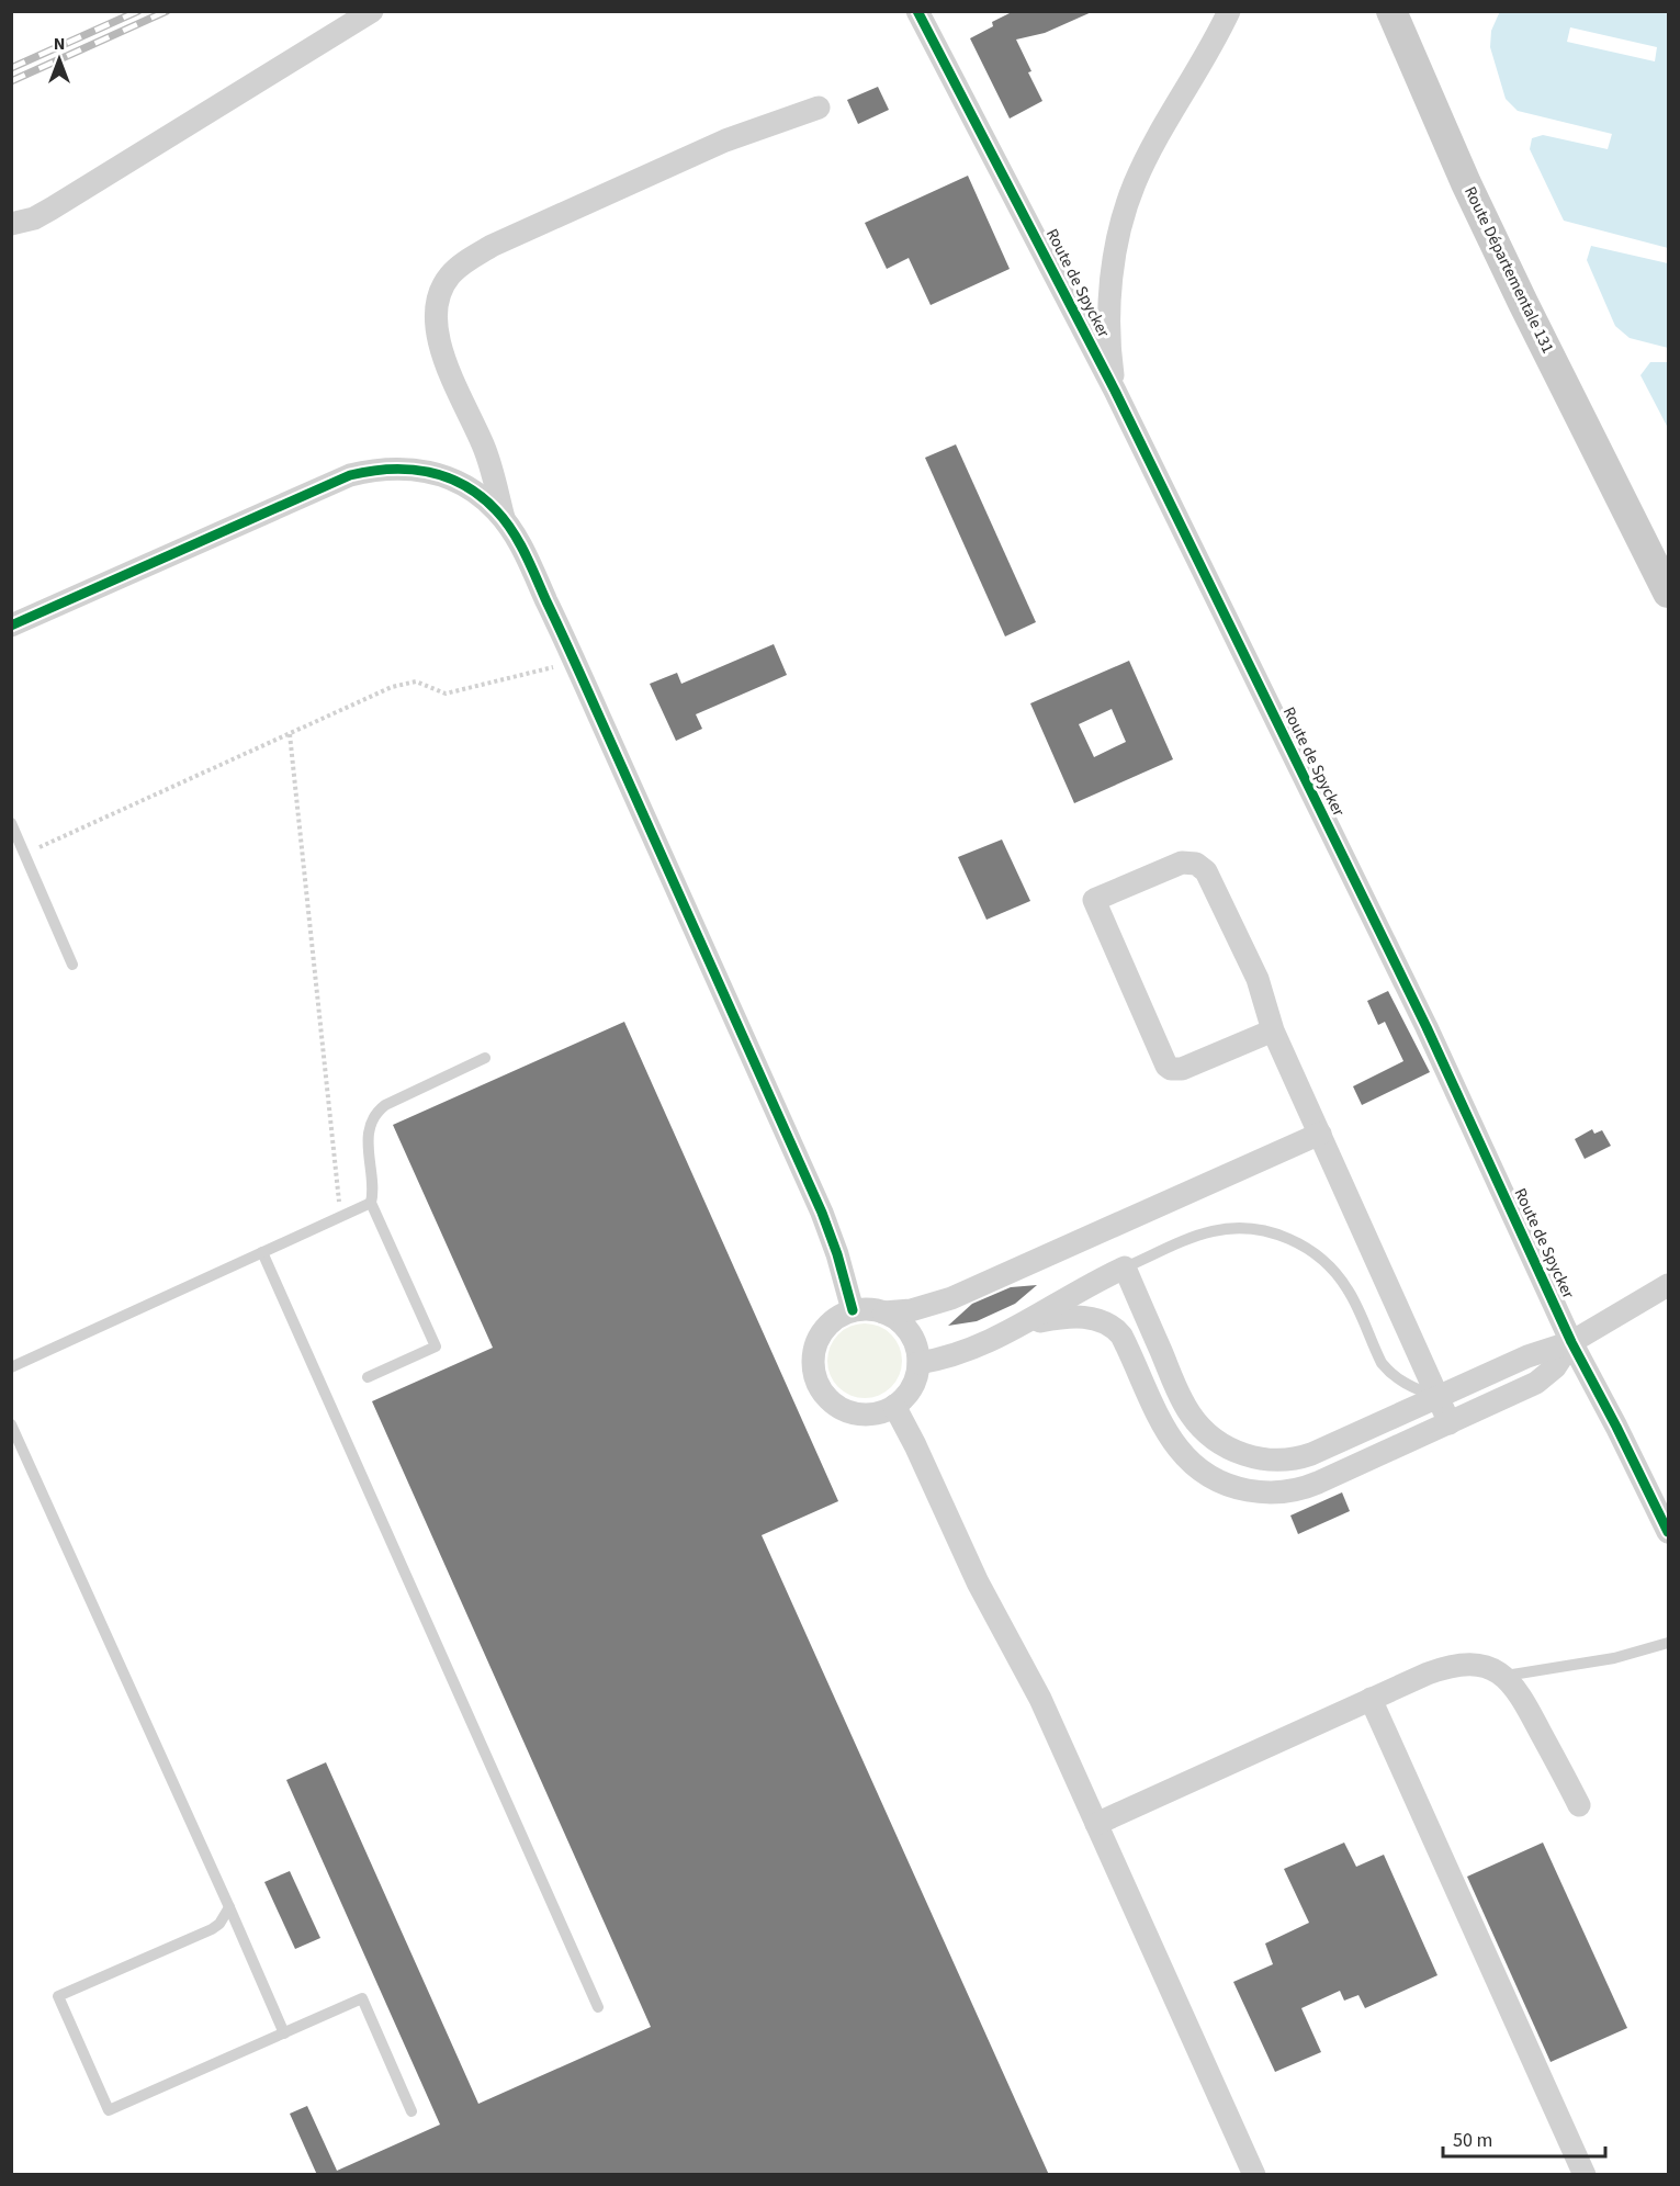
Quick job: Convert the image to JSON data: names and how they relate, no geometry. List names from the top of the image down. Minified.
{"streets":{"main road":["Route Départementale 131"],"street":["Route de Spycker"]},"scale_bar":"50 m","north":"top"}
